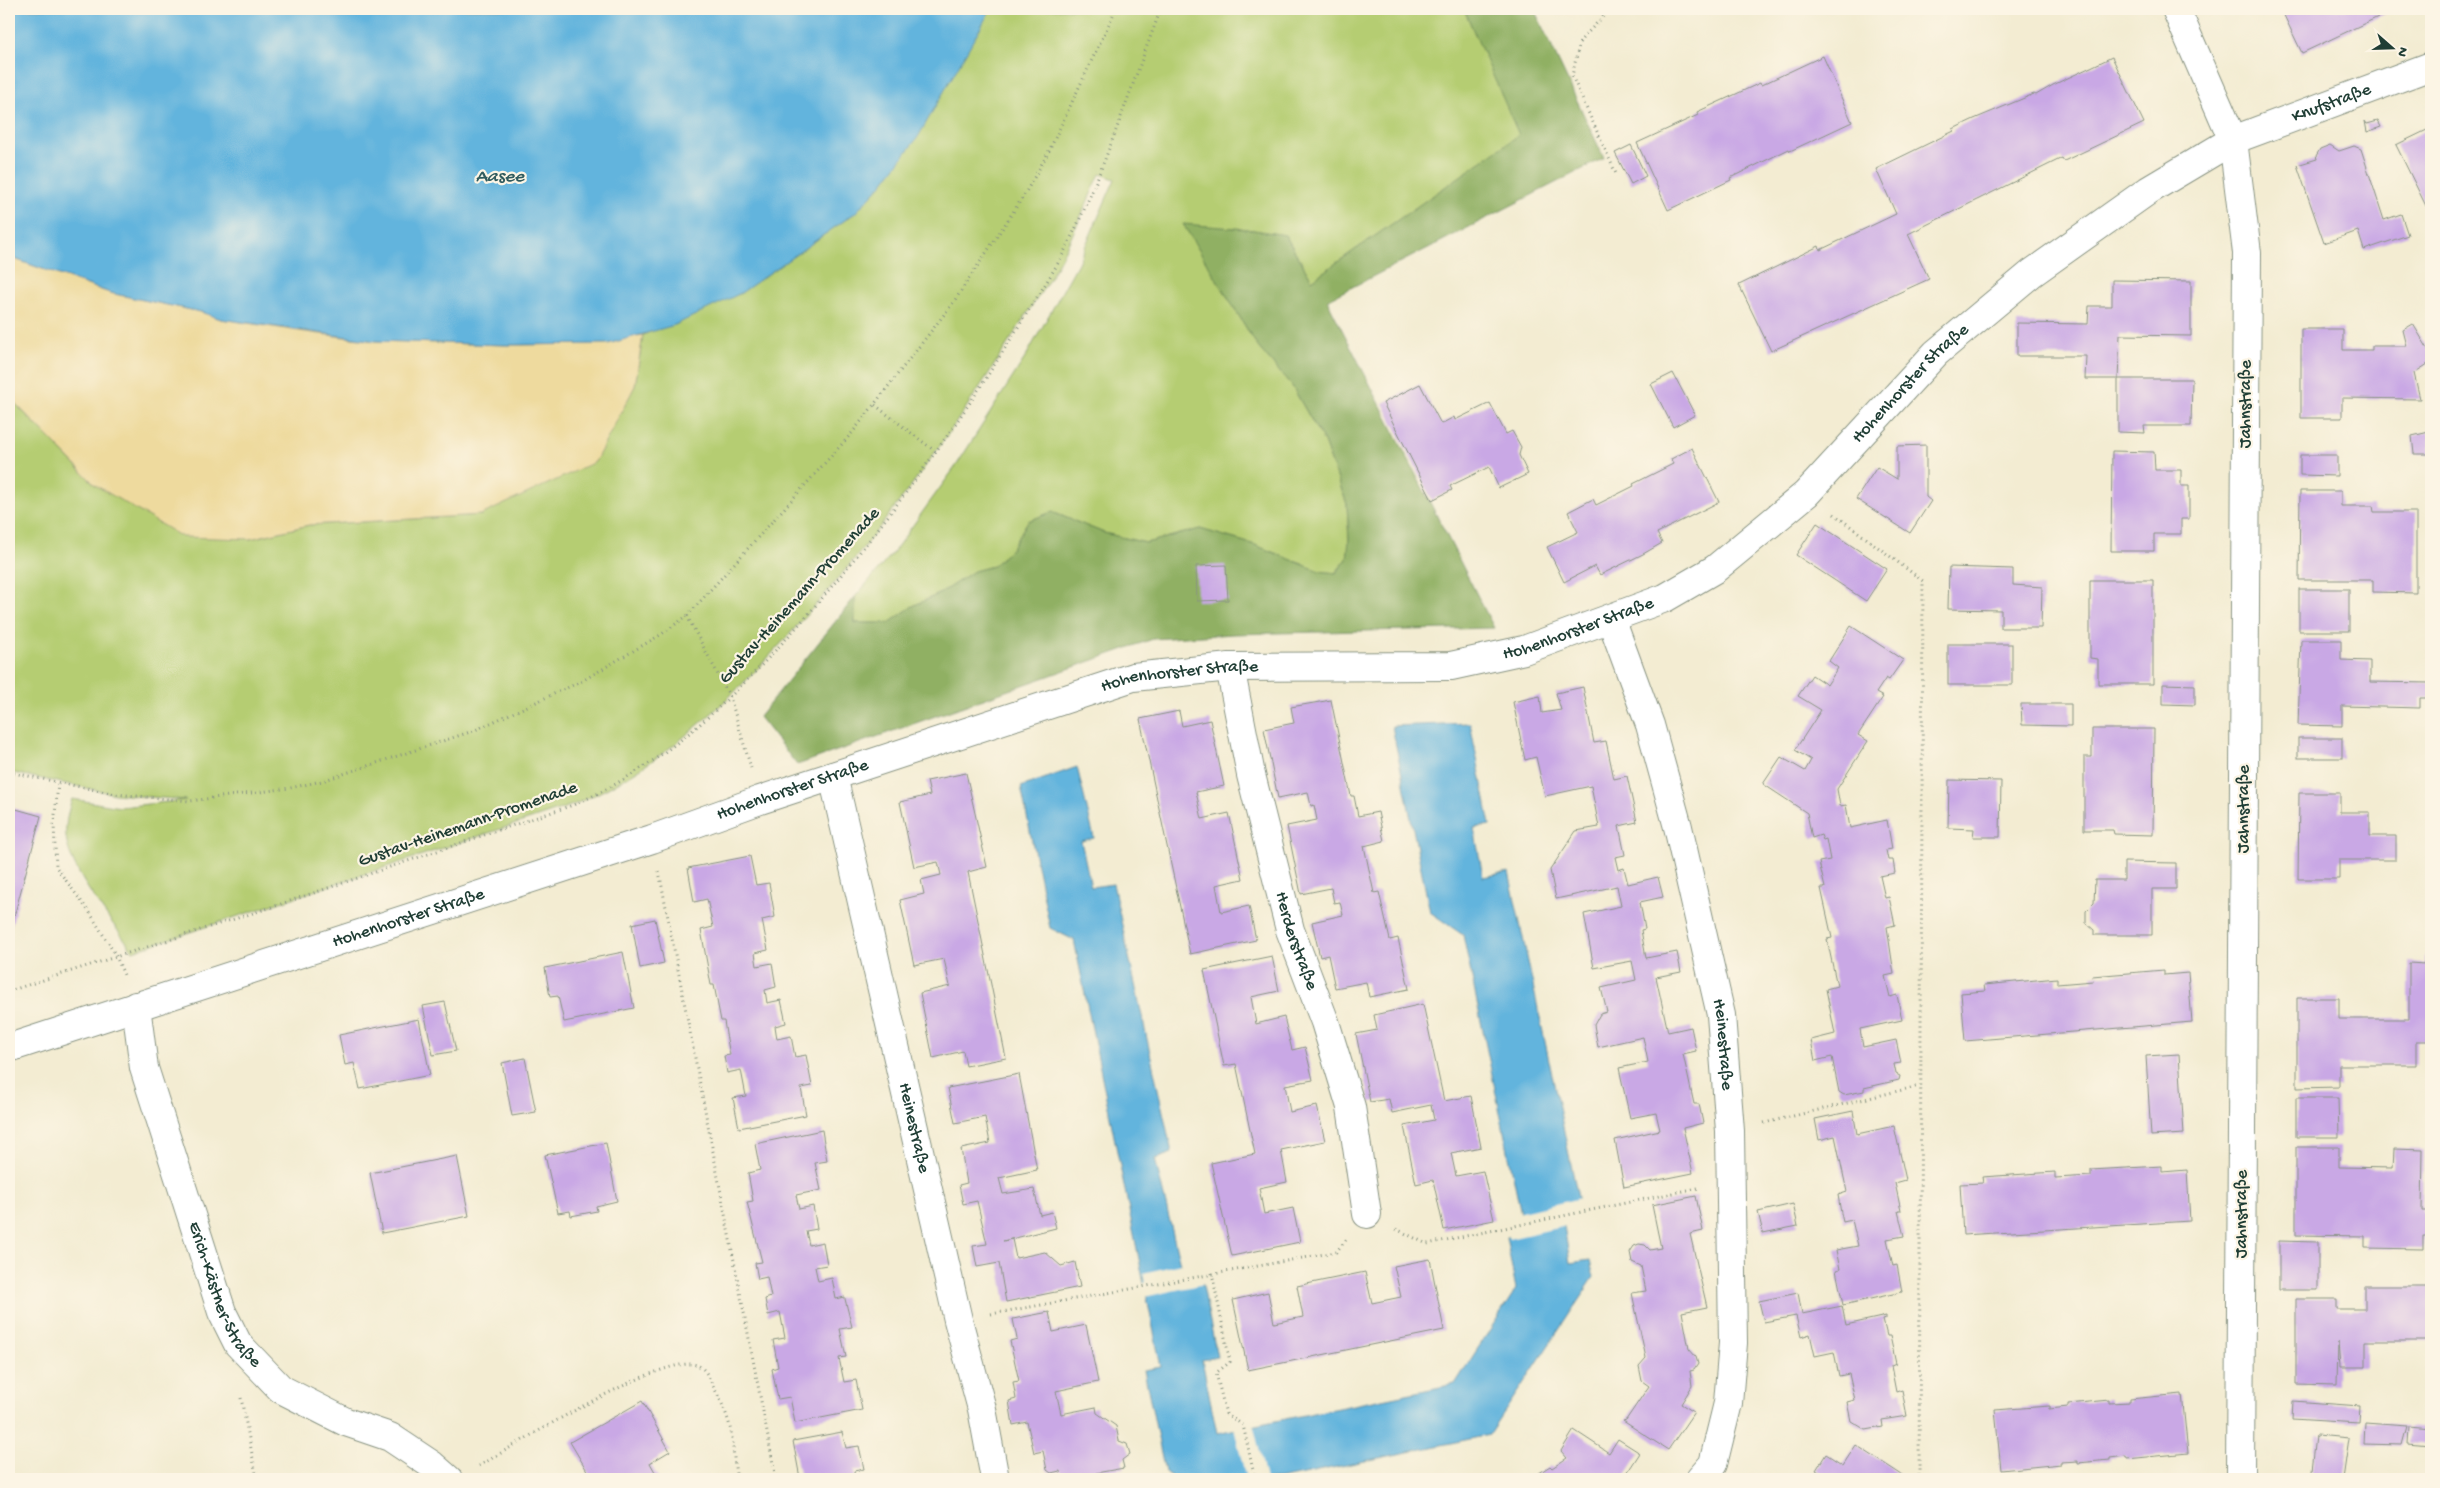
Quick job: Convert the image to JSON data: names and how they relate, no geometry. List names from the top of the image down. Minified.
{"streets":{"street":["Knufstraße","Hohenhorster Straße","Jahnstraße","Herderstraße","Heinestraße","Erich-Kästner-Straße"],"path":["Gustav-Heinemann-Promenade"]},"crossings":[["Knufstraße","Hohenhorster Straße"],["Knufstraße","Jahnstraße"],["Hohenhorster Straße","Jahnstraße"],["Hohenhorster Straße","Herderstraße"],["Hohenhorster Straße","Heinestraße"],["Hohenhorster Straße","Erich-Kästner-Straße"]],"water":["Aasee"],"north":"right"}
